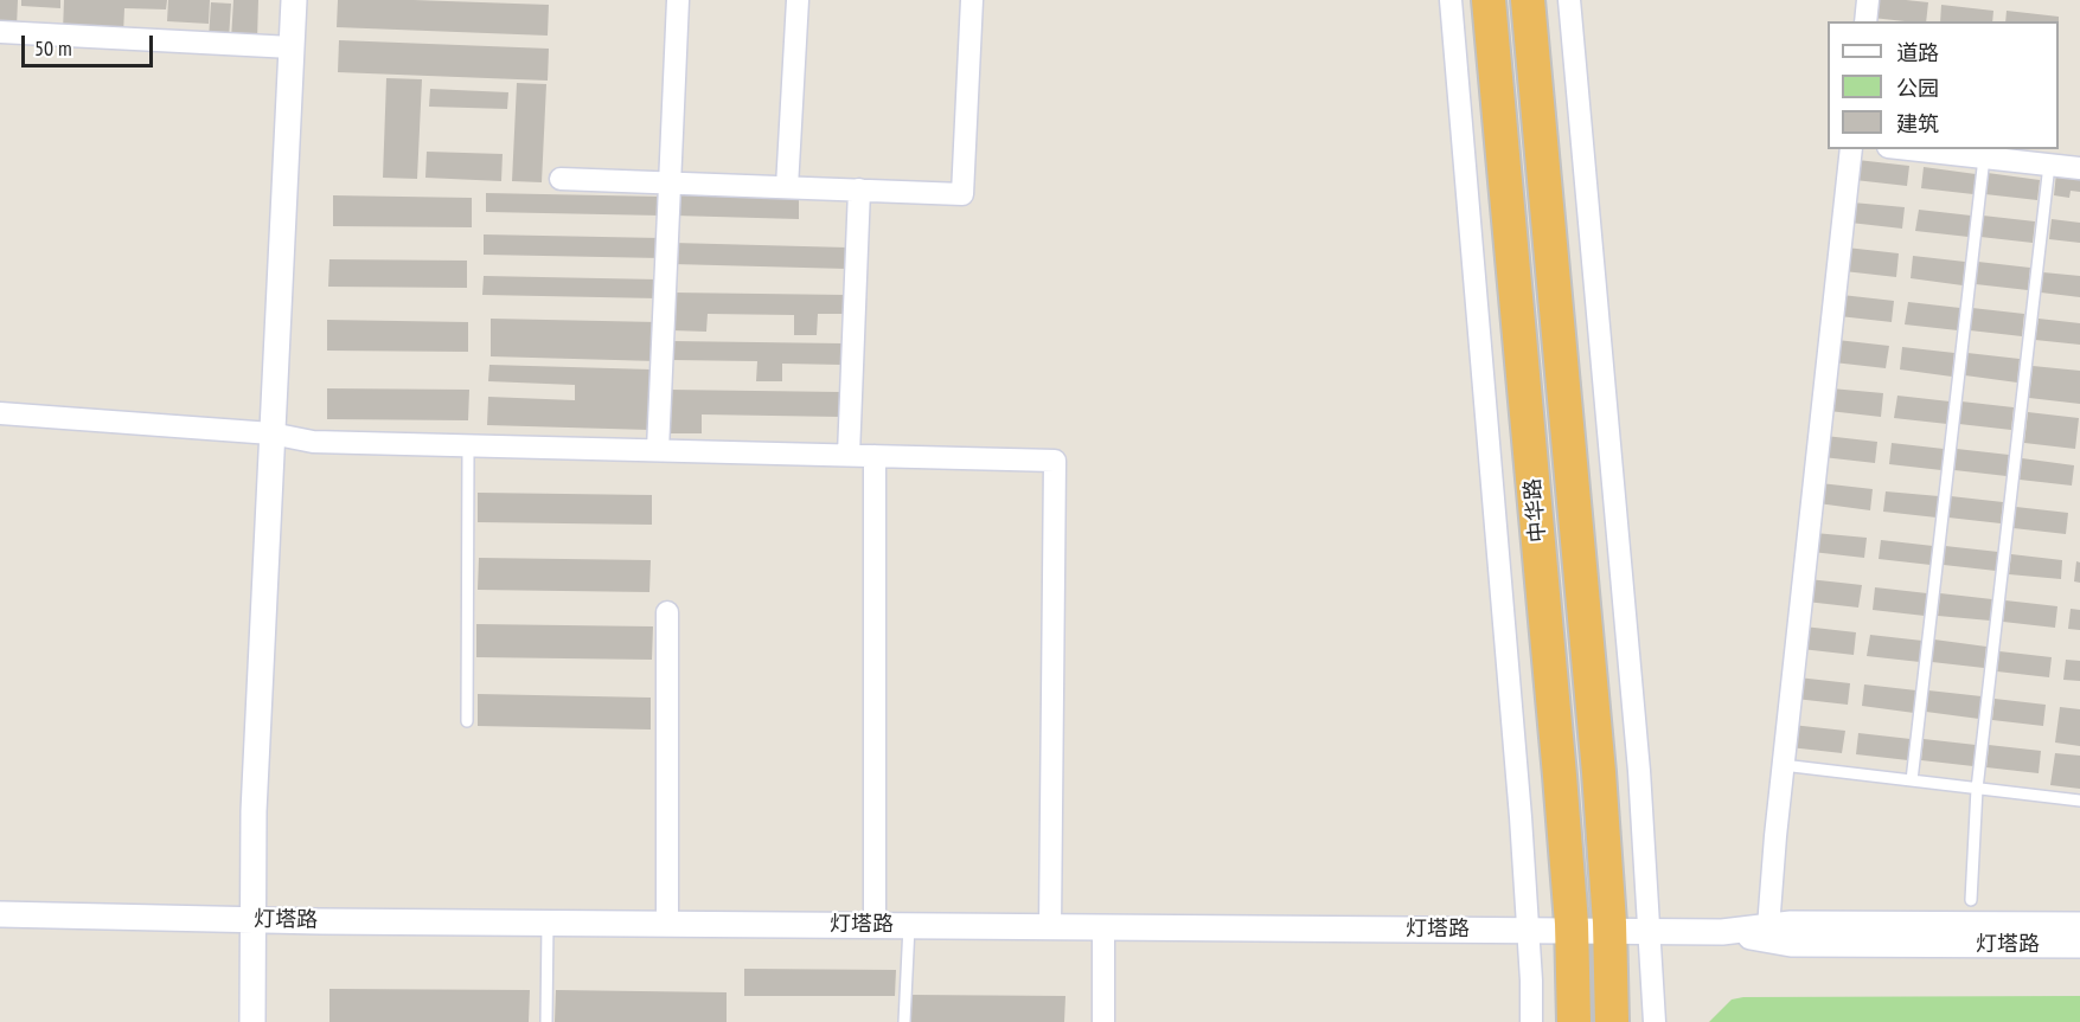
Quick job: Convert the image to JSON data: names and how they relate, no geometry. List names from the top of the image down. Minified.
{"streets":{"highway":["中华路"],"street":["灯塔路"]},"crossings":[["中华路","灯塔路"]],"legend":["道路","公园","建筑"],"scale_bar":"50 m"}
